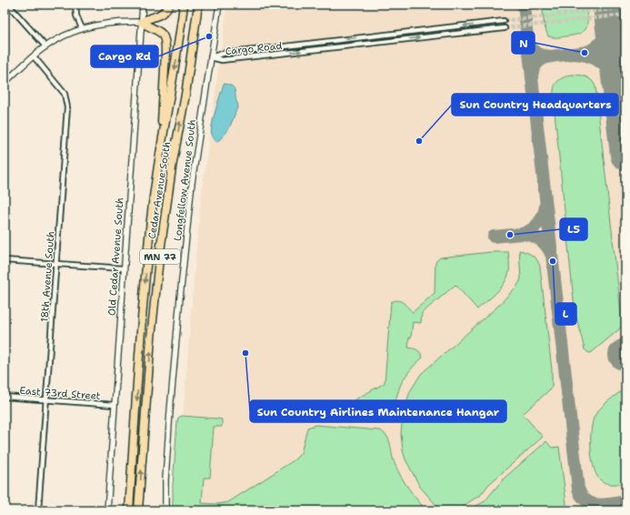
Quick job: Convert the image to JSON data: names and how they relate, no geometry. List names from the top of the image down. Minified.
{"streets":{"highway":["Cedar Avenue South","MN 77"],"street":["Cargo Road","Longfellow Avenue South","Old Cedar Avenue South","18th Avenue South","East 73rd Street"]},"crossings":[["Cargo Road","Longfellow Avenue South"],["Old Cedar Avenue South","East 73rd Street"],["18th Avenue South","East 73rd Street"]],"places":["Cargo Rd","N","Sun Country Headquarters","L5","L","Sun Country Airlines Maintenance Hangar"]}
